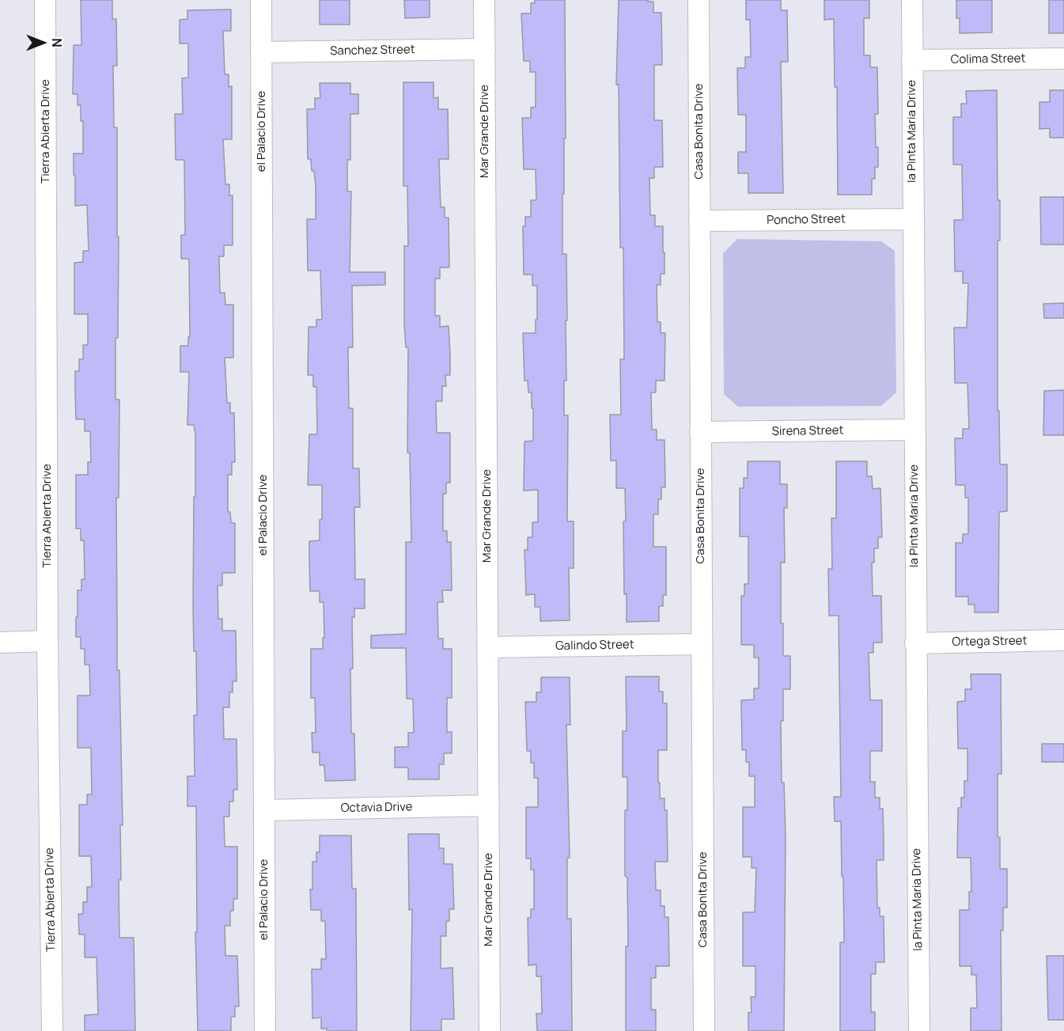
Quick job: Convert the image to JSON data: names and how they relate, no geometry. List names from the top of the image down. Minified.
{"streets":{"street":["Sanchez Street","Colima Street","Tierra Abierta Drive","el Palacio Drive","Mar Grande Drive","Casa Bonita Drive","la Pinta Maria Drive","Poncho Street","Sirena Street","Ortega Street","Galindo Street","Octavia Drive"]},"crossings":[["Sanchez Street","el Palacio Drive"],["Sanchez Street","Mar Grande Drive"],["Colima Street","la Pinta Maria Drive"],["el Palacio Drive","Octavia Drive"],["Mar Grande Drive","Galindo Street"],["Mar Grande Drive","Octavia Drive"],["Casa Bonita Drive","Poncho Street"],["Casa Bonita Drive","Sirena Street"],["Casa Bonita Drive","Galindo Street"],["la Pinta Maria Drive","Poncho Street"],["la Pinta Maria Drive","Sirena Street"],["la Pinta Maria Drive","Ortega Street"]],"north":"right"}
